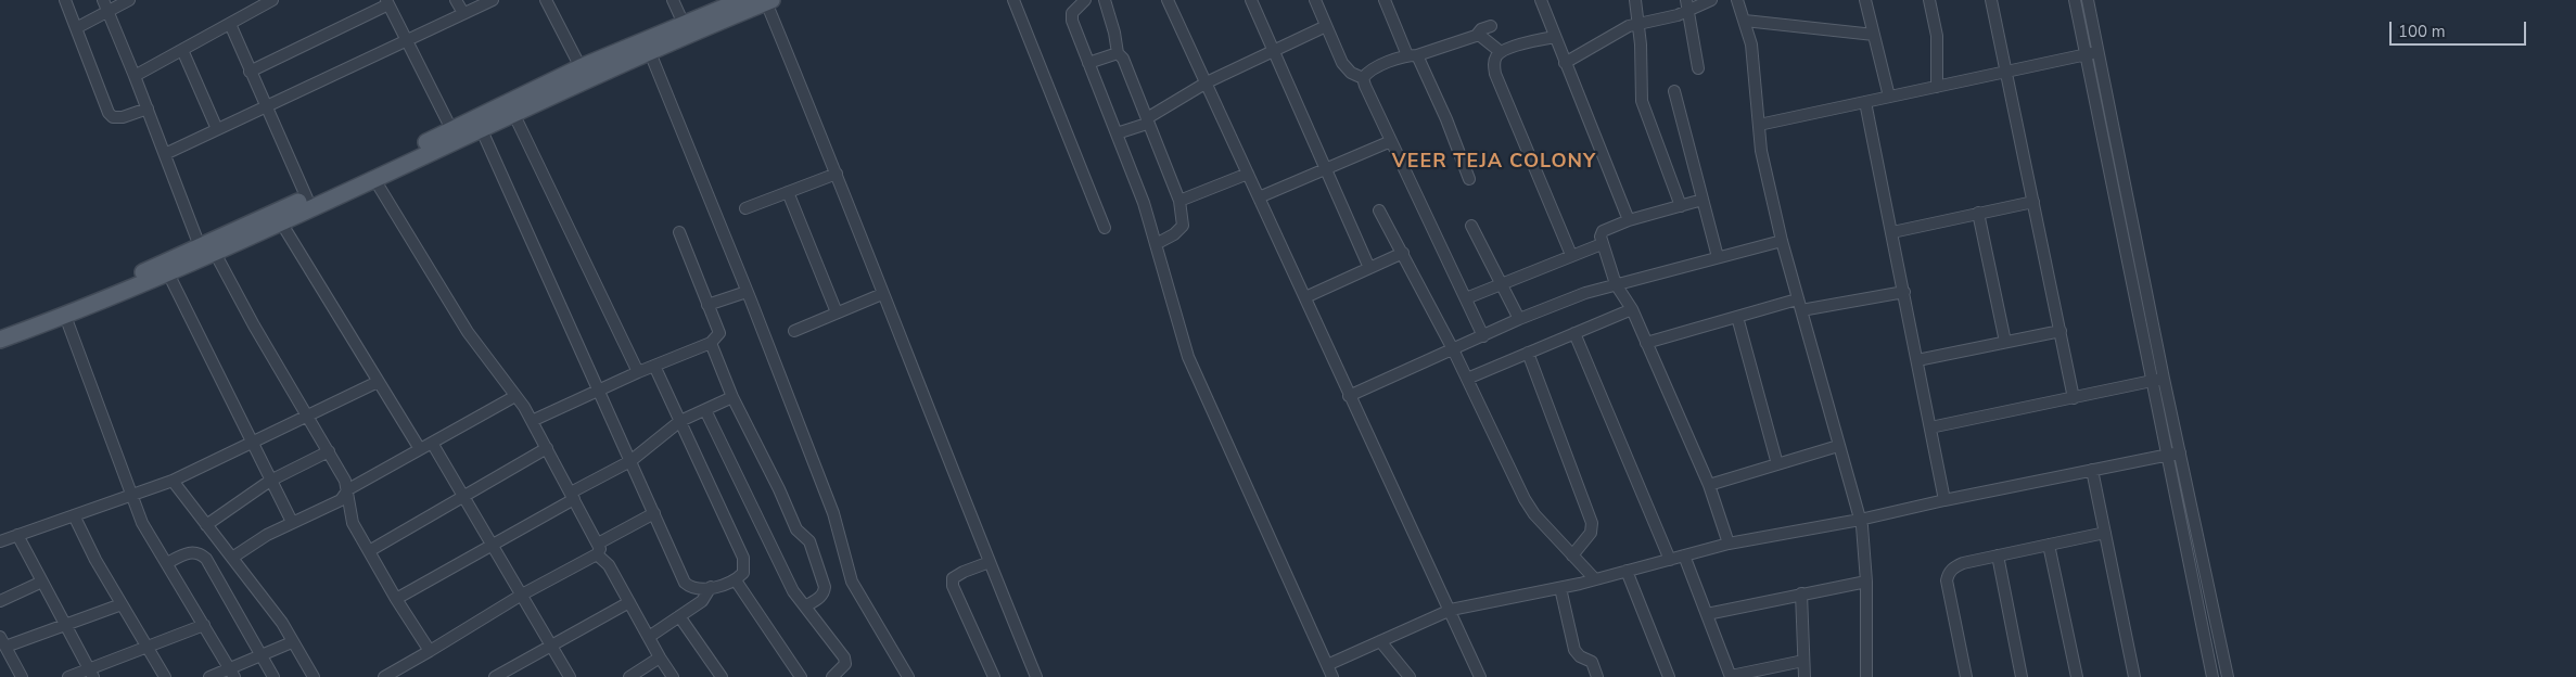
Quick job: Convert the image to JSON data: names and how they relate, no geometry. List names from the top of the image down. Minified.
{"districts":["VEER TEJA COLONY"],"scale_bar":"100 m"}
